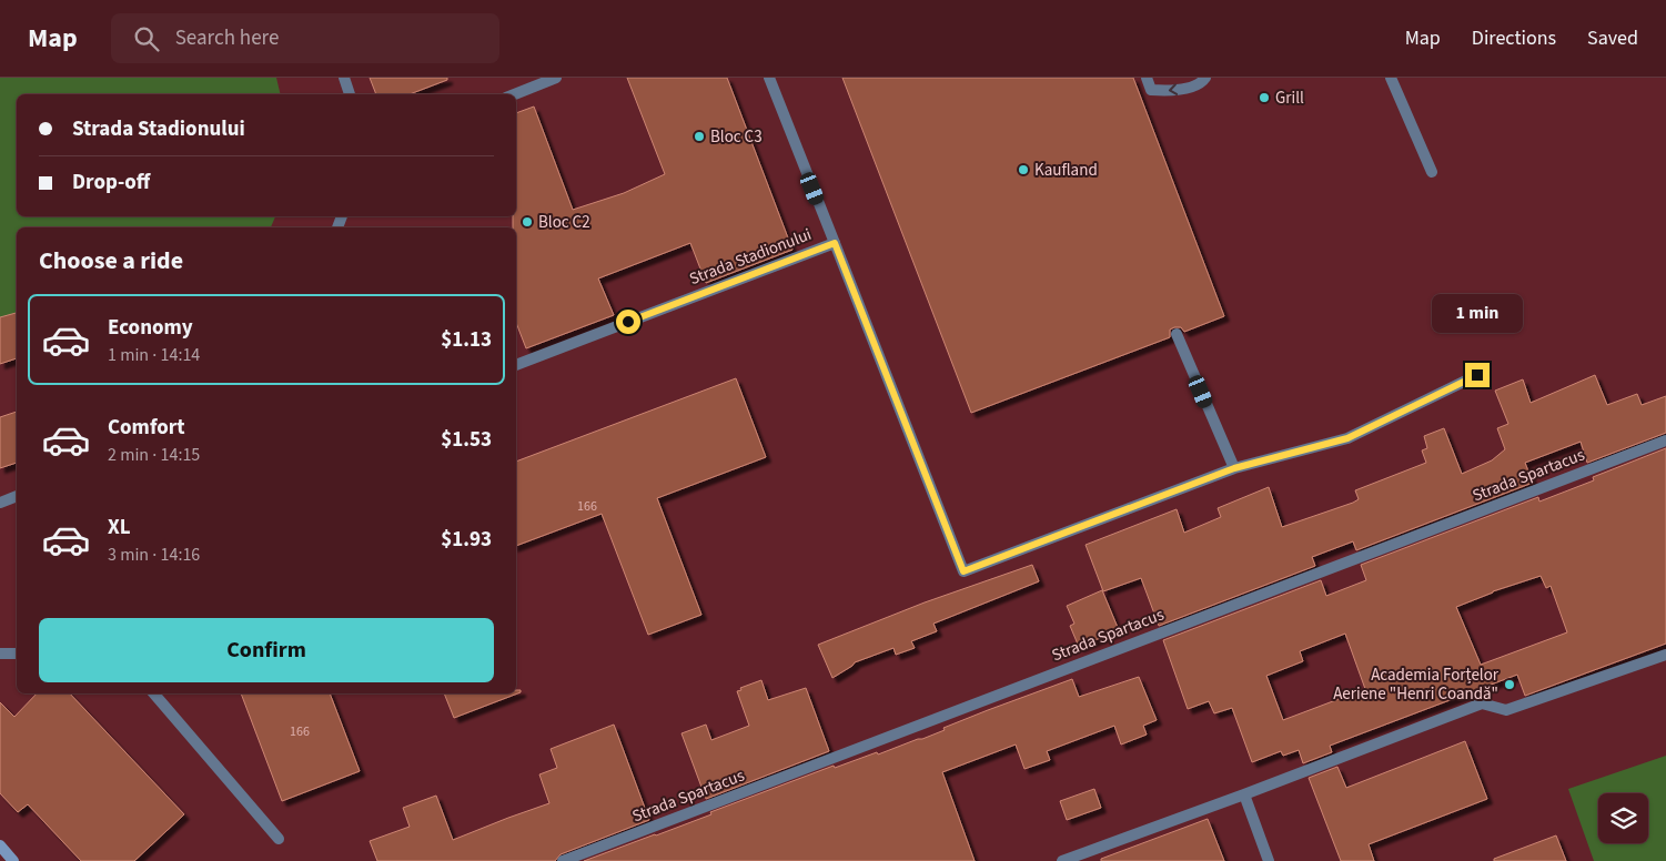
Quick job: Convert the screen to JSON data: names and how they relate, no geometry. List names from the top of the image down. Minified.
{"streets":{"street":["Strada Stadionului","Strada Spartacus"]},"places":["Grill","Bloc C3","Kaufland","Bloc C2","Academia Forțelor Aeriene \"Henri Coandă\""],"house_numbers":["166","166"],"page":{"header":"Map","search":"Search here","nav":["Map","Directions","Saved"],"banner":["Strada Stadionului","Drop-off"],"heading":"Choose a ride","bubble":"1 min","list":[{"name":"Economy","note":"1 min · 14:14","value":"$1.13"},{"name":"Comfort","note":"2 min · 14:15","value":"$1.53"},{"name":"XL","note":"3 min · 14:16","value":"$1.93"}],"buttons":"Confirm"}}
